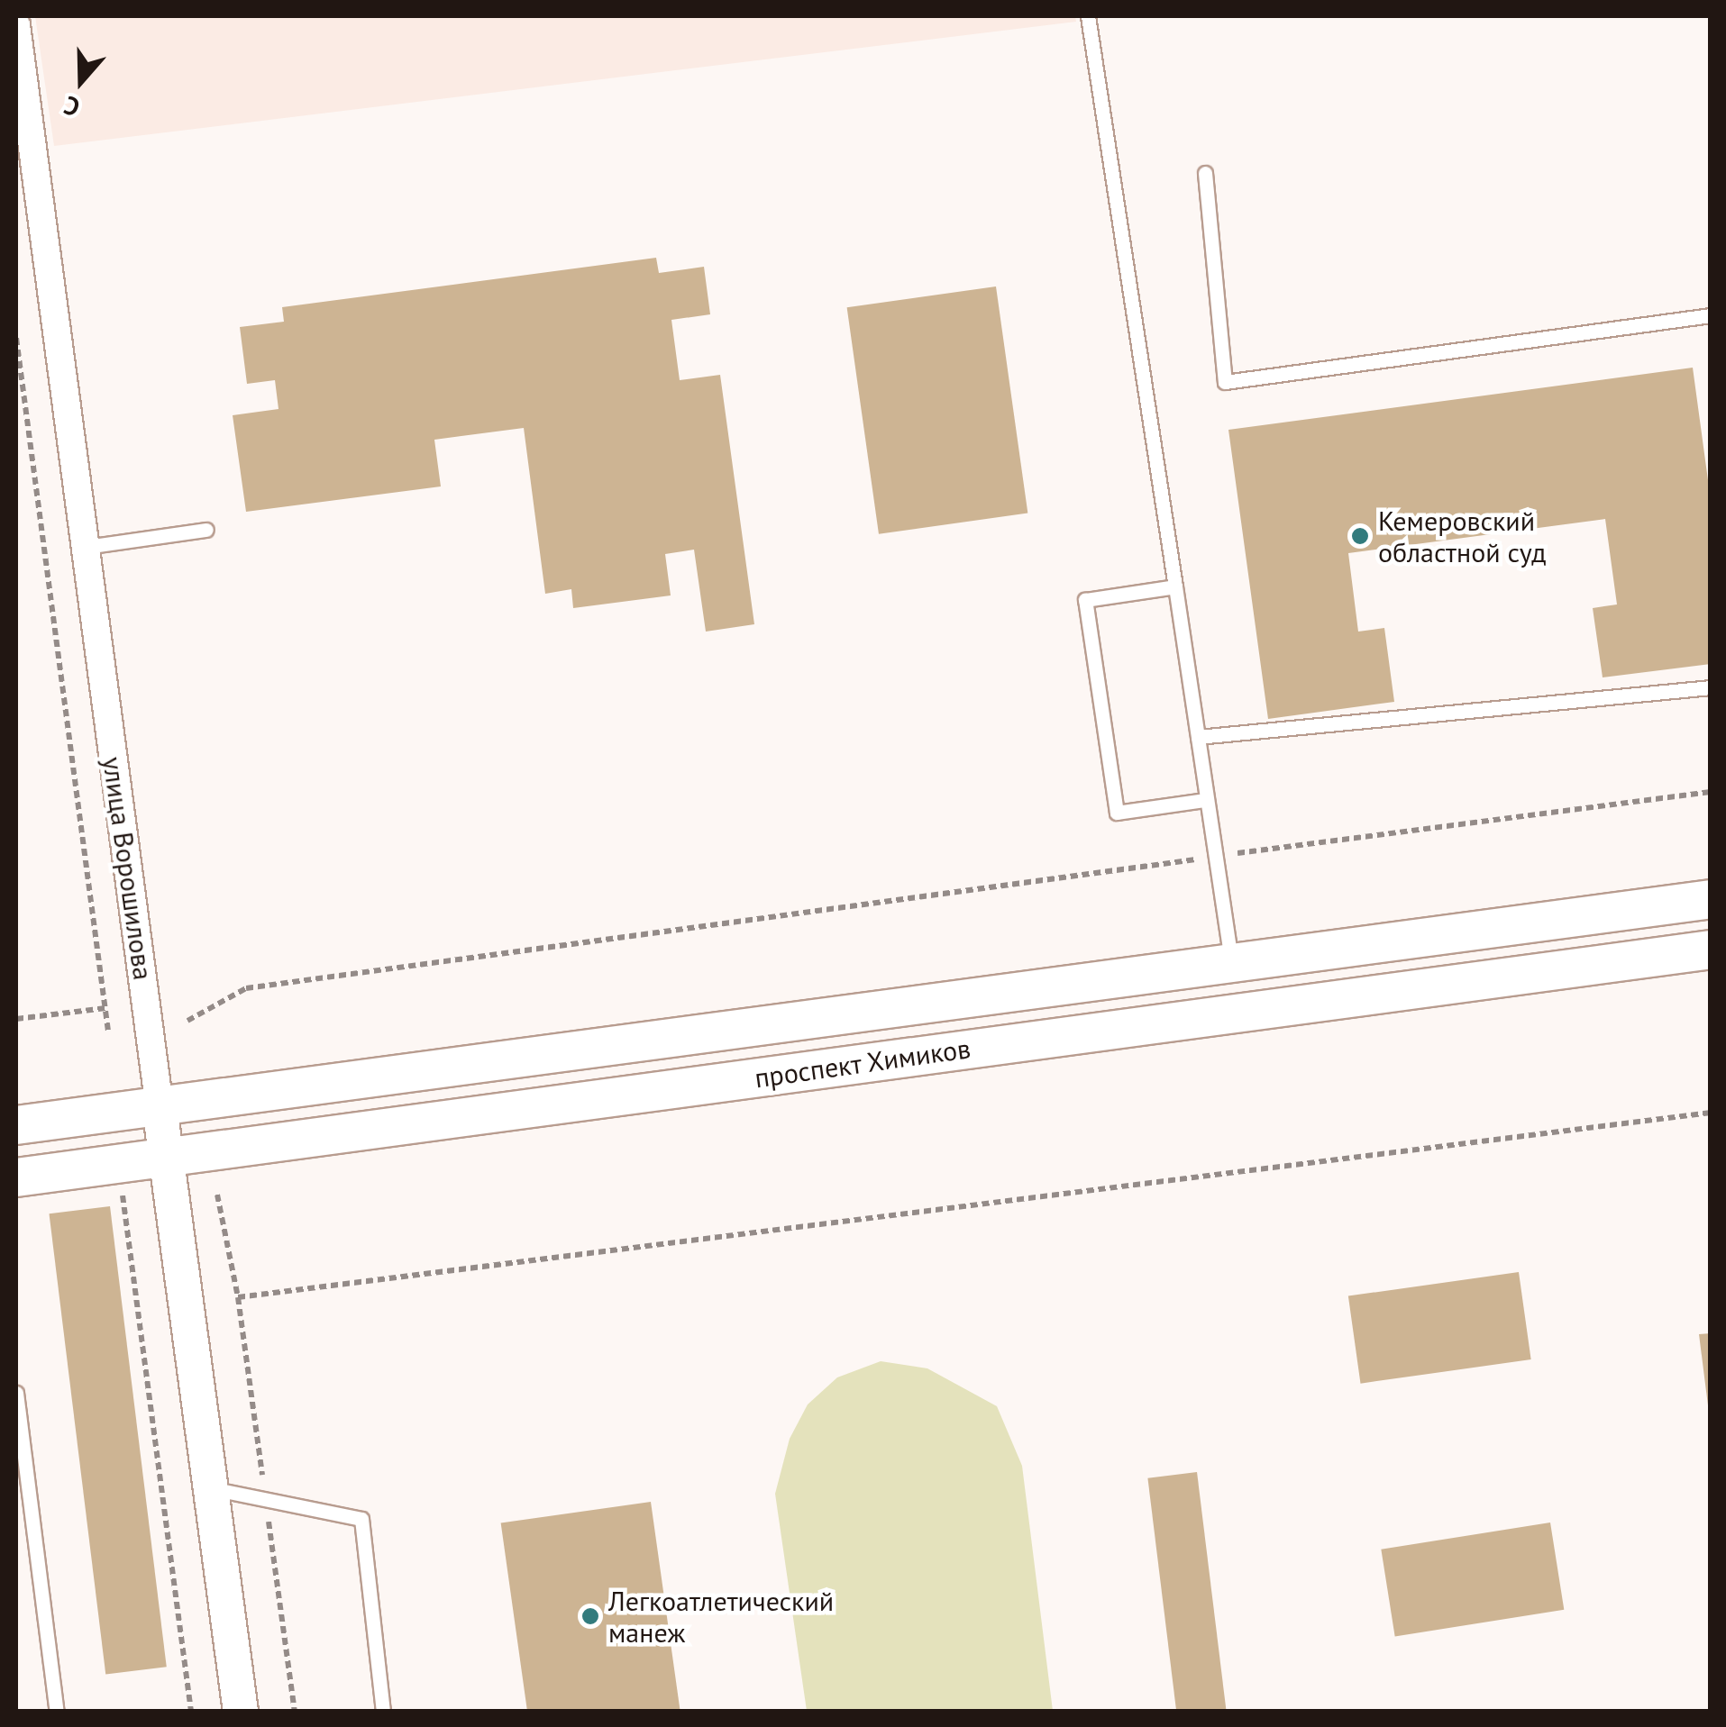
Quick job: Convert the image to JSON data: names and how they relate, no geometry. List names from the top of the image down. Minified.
{"streets":{"main road":["проспект Химиков"],"street":["улица Ворошилова"]},"crossings":[["улица Ворошилова","проспект Химиков"]],"places":["Кемеровский областной суд","Легкоатлетический манеж"],"north":"bottom"}
